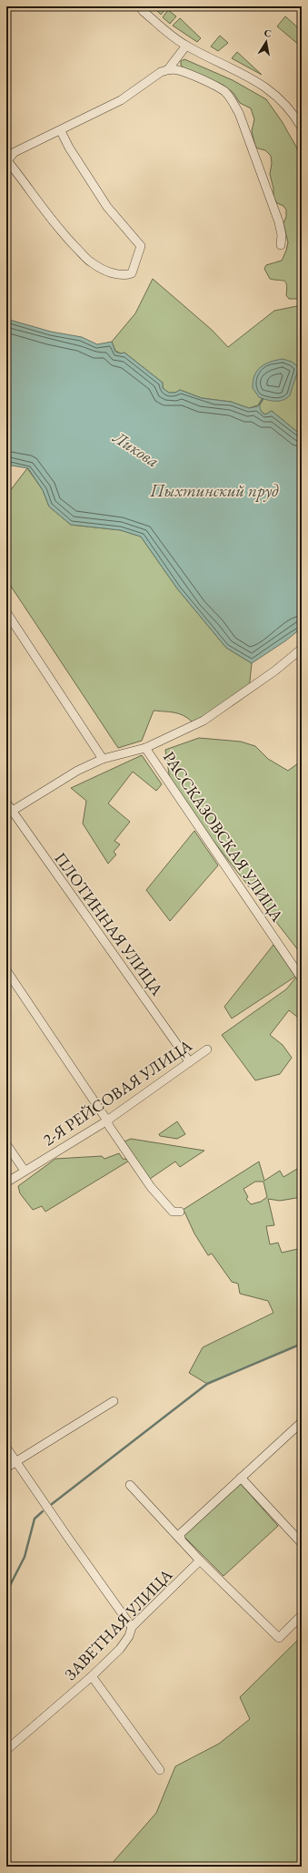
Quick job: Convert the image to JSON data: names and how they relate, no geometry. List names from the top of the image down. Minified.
{"streets":{"street":["РАССКАЗОВСКАЯ УЛИЦА","ПЛОТИННАЯ УЛИЦА","2-Я РЕЙСОВАЯ УЛИЦА","ЗАВЕТНАЯ УЛИЦА"]},"crossings":[["ПЛОТИННАЯ УЛИЦА","2-Я РЕЙСОВАЯ УЛИЦА"]],"water":["Ликова","Пыхтинский пруд"],"north":"top"}
